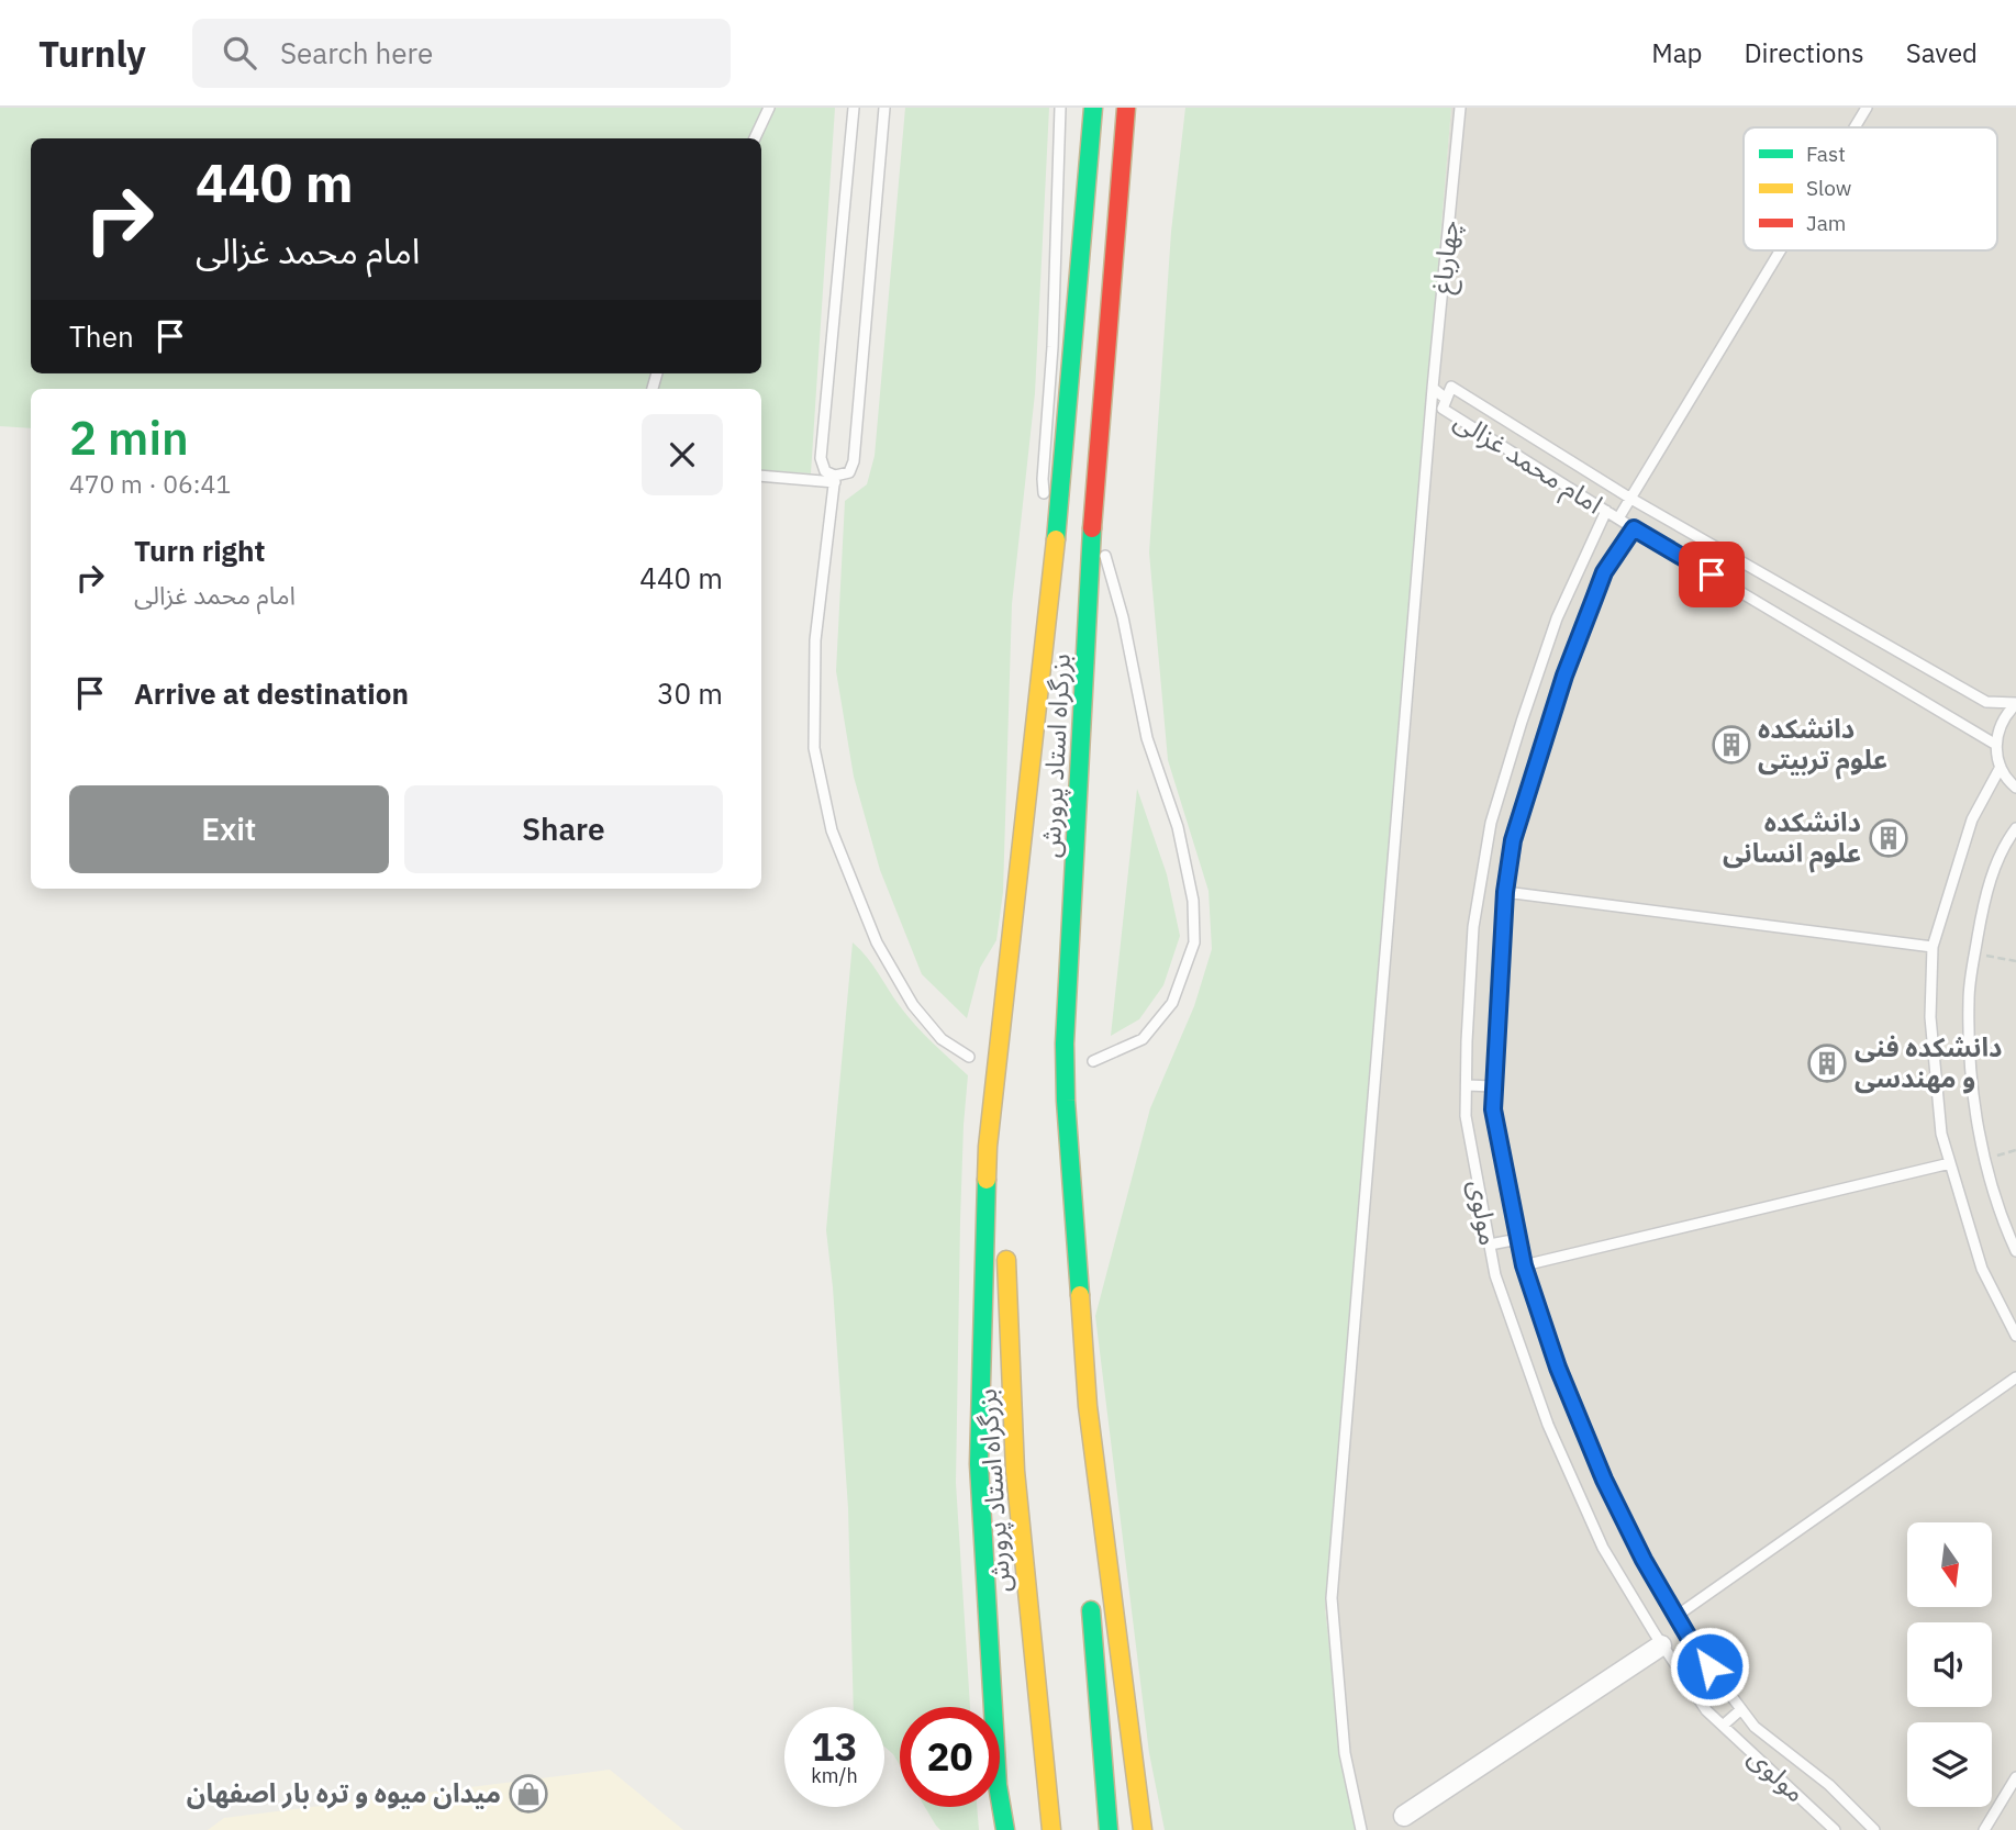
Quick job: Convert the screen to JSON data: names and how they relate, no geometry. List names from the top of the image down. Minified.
{"streets":{"highway":["بزرگراه استاد پرورش"],"lane":["چهارباغ","امام محمد غزالی","مولوی"]},"crossings":[["امام محمد غزالی","مولوی"]],"places":{"building":["دانشکده علوم تربیتی","دانشکده علوم انسانی","دانشکده فنی و مهندسی"],"shop":["میدان میوه و تره بار اصفهان"]},"legend":["Fast","Slow","Jam"],"north":"bottom","page":{"header":"Turnly","search":"Search here","nav":["Map","Directions","Saved"],"turn":["440 m","امام محمد غزالی"],"then":"Then","heading":["2 min","470 m · 06:41"],"list":[{"name":"Turn right","note":"امام محمد غزالی","value":"440 m"},{"name":"Arrive at destination","value":"30 m"}],"buttons":["Exit","Share"],"speed":"13 km/h","limit":"20"}}
